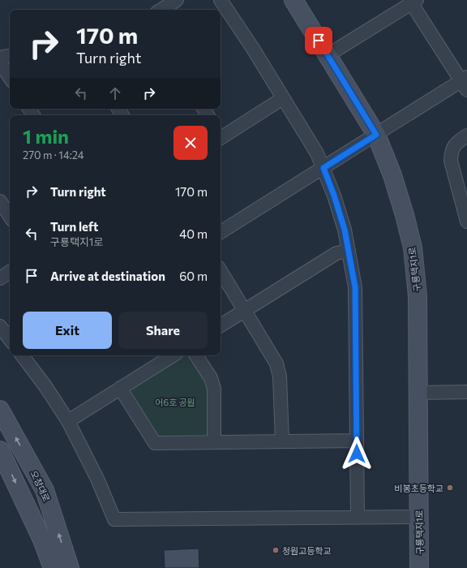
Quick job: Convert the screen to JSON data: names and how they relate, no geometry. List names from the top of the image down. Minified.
{"streets":{"street":["구룡택지1로","오창대로"]},"parks":["어6호 공원"],"places":["비봉초등학교","청원고등학교"],"page":{"turn":["170 m","Turn right"],"heading":["1 min","270 m · 14:24"],"list":[{"name":"Turn right","value":"170 m"},{"name":"Turn left","note":"구룡택지1로","value":"40 m"},{"name":"Arrive at destination","value":"60 m"}],"buttons":["Exit","Share"]}}
